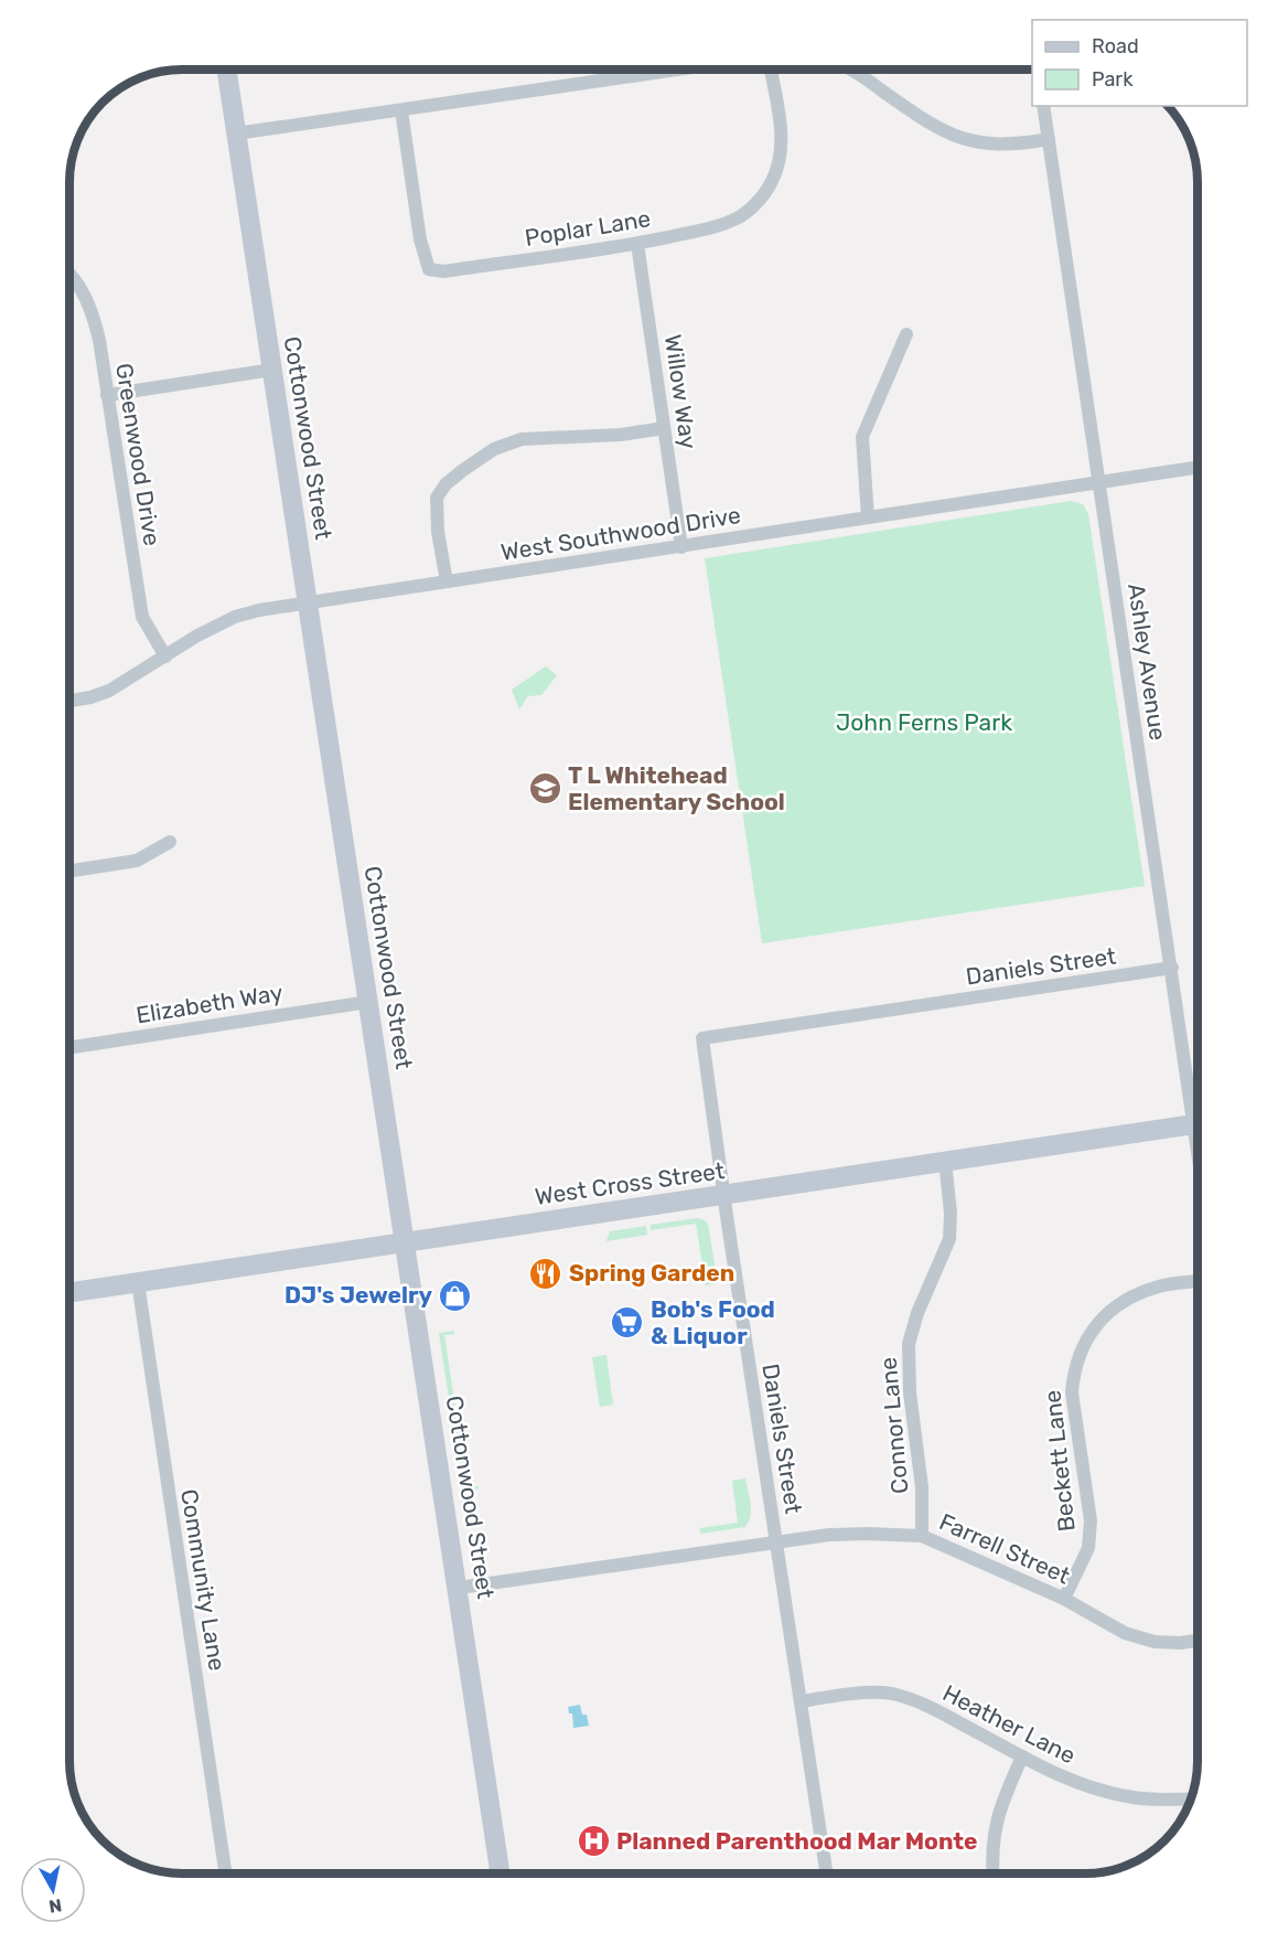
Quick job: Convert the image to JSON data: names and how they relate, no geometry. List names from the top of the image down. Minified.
{"streets":{"street":["Poplar Lane","Willow Way","Cottonwood Street","Greenwood Drive","West Southwood Drive","Ashley Avenue","Daniels Street","Elizabeth Way","West Cross Street","Connor Lane","Beckett Lane","Farrell Street","Community Lane","Heather Lane"]},"crossings":[["Poplar Lane","Willow Way"],["Willow Way","West Southwood Drive"],["Cottonwood Street","West Southwood Drive"],["Cottonwood Street","Elizabeth Way"],["Cottonwood Street","West Cross Street"],["Cottonwood Street","Farrell Street"],["Greenwood Drive","West Southwood Drive"],["West Southwood Drive","Ashley Avenue"],["Ashley Avenue","Daniels Street"],["Daniels Street","West Cross Street"],["Daniels Street","Farrell Street"],["Daniels Street","Heather Lane"],["West Cross Street","Connor Lane"],["West Cross Street","Community Lane"],["Connor Lane","Farrell Street"],["Beckett Lane","Farrell Street"]],"parks":["John Ferns Park"],"places":{"school or university":["T L Whitehead Elementary School"],"restaurant":["Spring Garden"],"shop":["DJ's Jewelry"],"supermarket":["Bob's Food & Liquor"],"hospital":["Planned Parenthood Mar Monte"]},"legend":["Road","Park"],"north":"bottom"}
